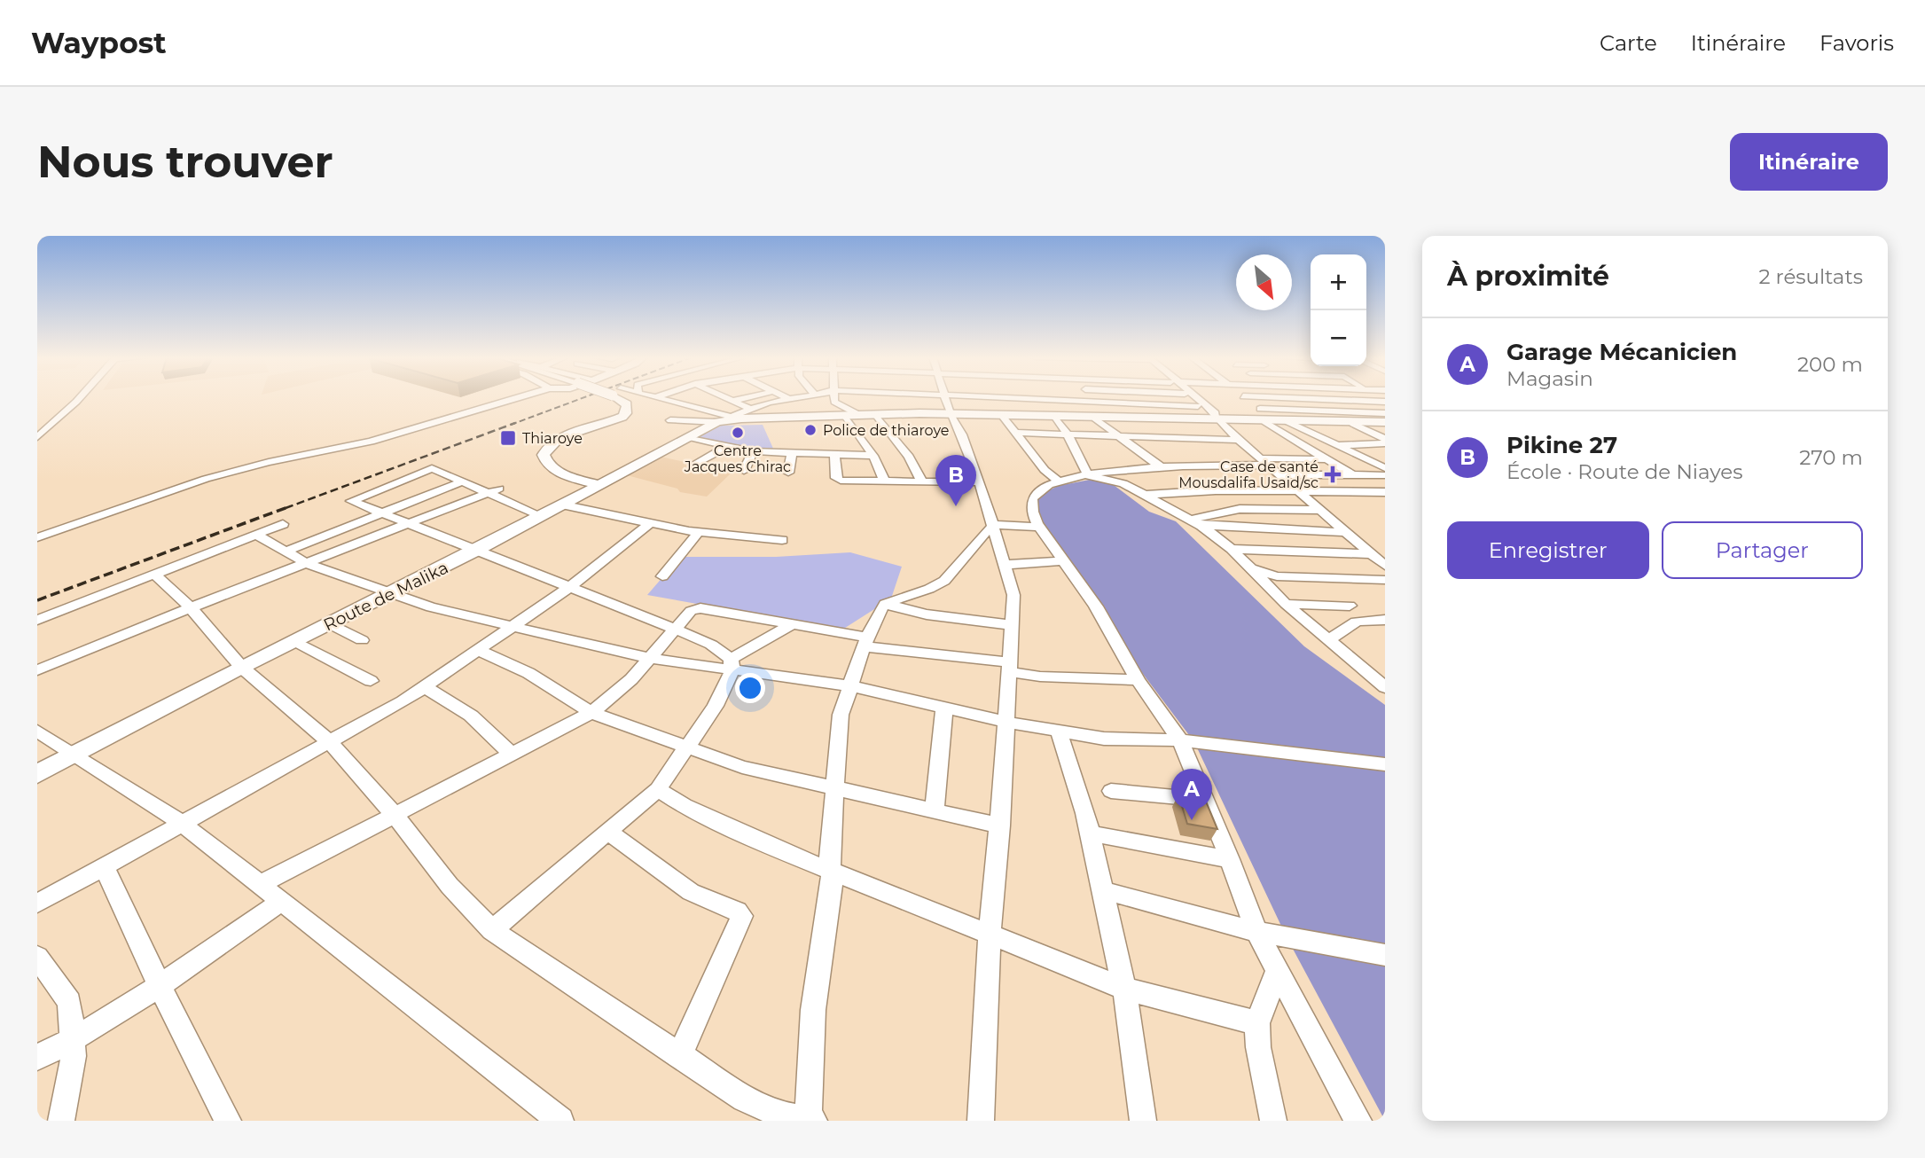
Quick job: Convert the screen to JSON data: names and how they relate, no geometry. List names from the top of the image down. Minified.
{"streets":{"main road":["Route de Malika"]},"places":{"other":["Police de thiaroye","Centre Jacques Chirac"],"transit":["Thiaroye"],"health":["Case de santé Mousdalifa Usaid/sc"]},"north":"bottom right","page":{"header":"Waypost","nav":["Carte","Itinéraire","Favoris"],"buttons":["Itinéraire",["Enregistrer","Partager"]],"title":"Nous trouver","heading":["À proximité","2 résultats"],"map_buttons":["+","−"],"list":[{"mark":"A","name":"Garage Mécanicien","note":"Magasin","value":"200 m"},{"mark":"B","name":"Pikine 27","note":"École · Route de Niayes","value":"270 m"}],"pins":["B","A"]}}
